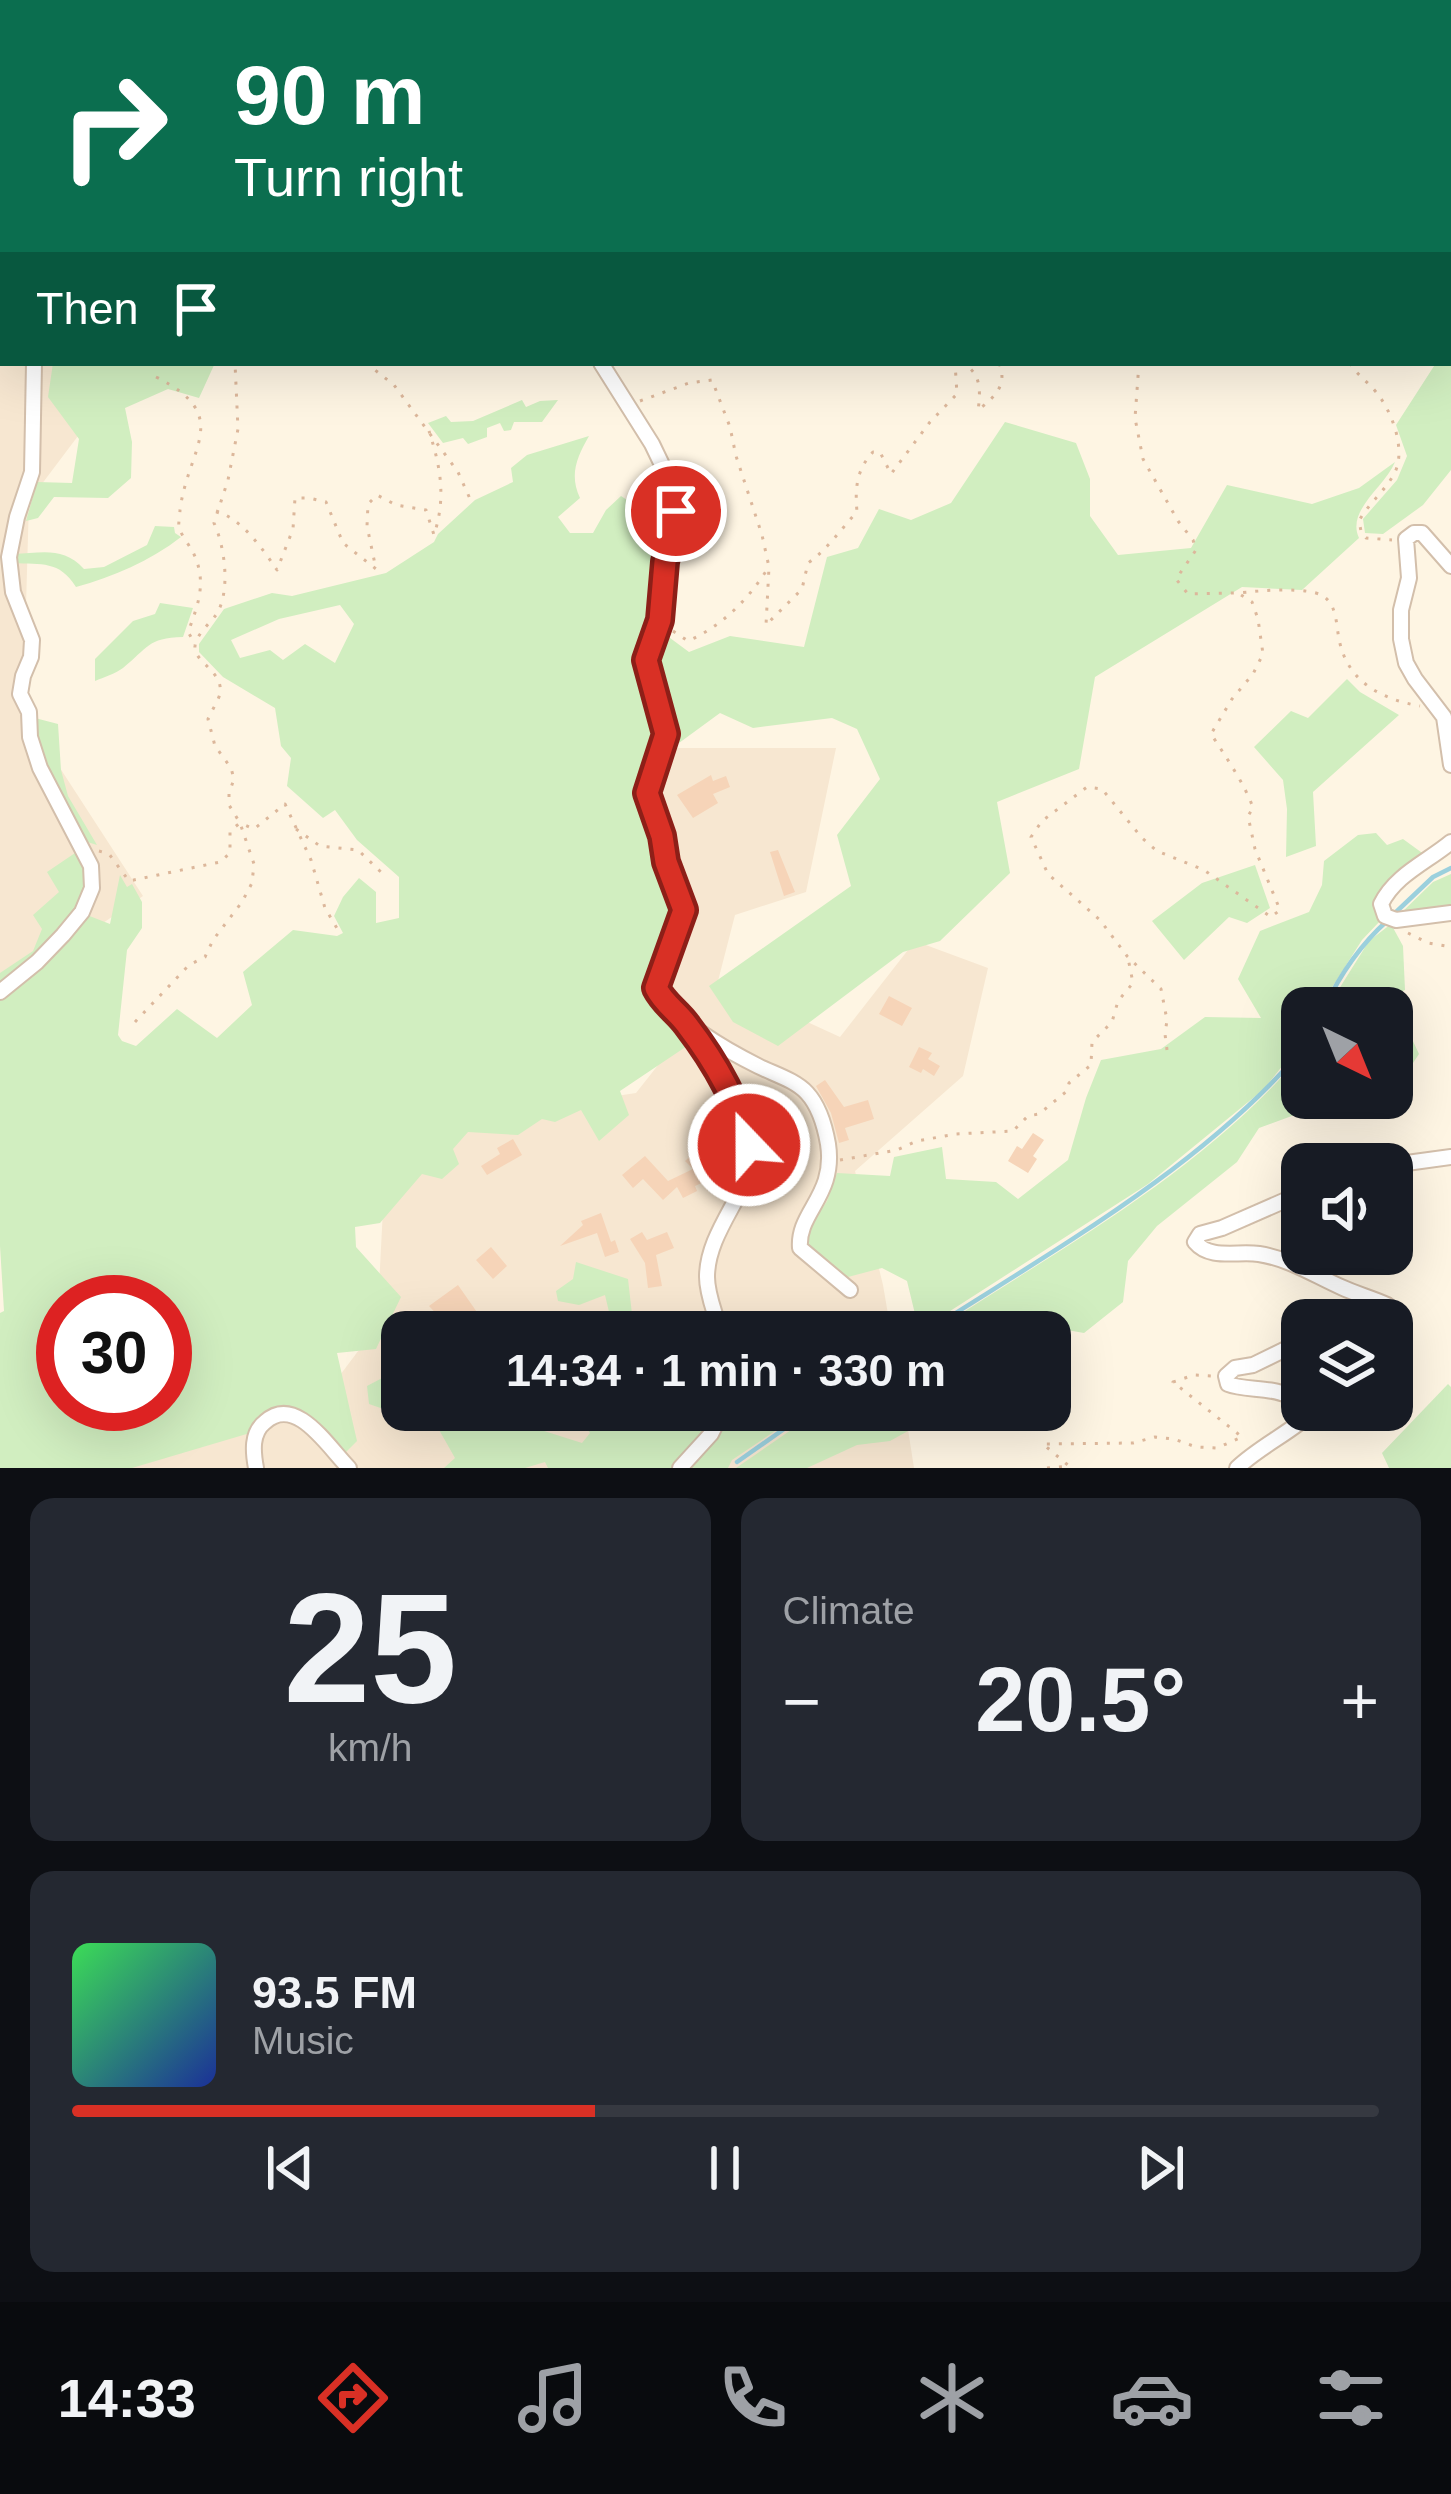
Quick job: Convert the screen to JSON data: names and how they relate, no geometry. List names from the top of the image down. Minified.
{"north":"bottom right","page":{"turn":["90 m","Turn right"],"then":"Then","limit":"30","trip":"14:34 · 1 min · 330 m","tile":[["25","km/h"],"Climate"],"heat":["−","20.5°","+"],"song":["93.5 FM","Music"],"tabs":"14:33"}}
